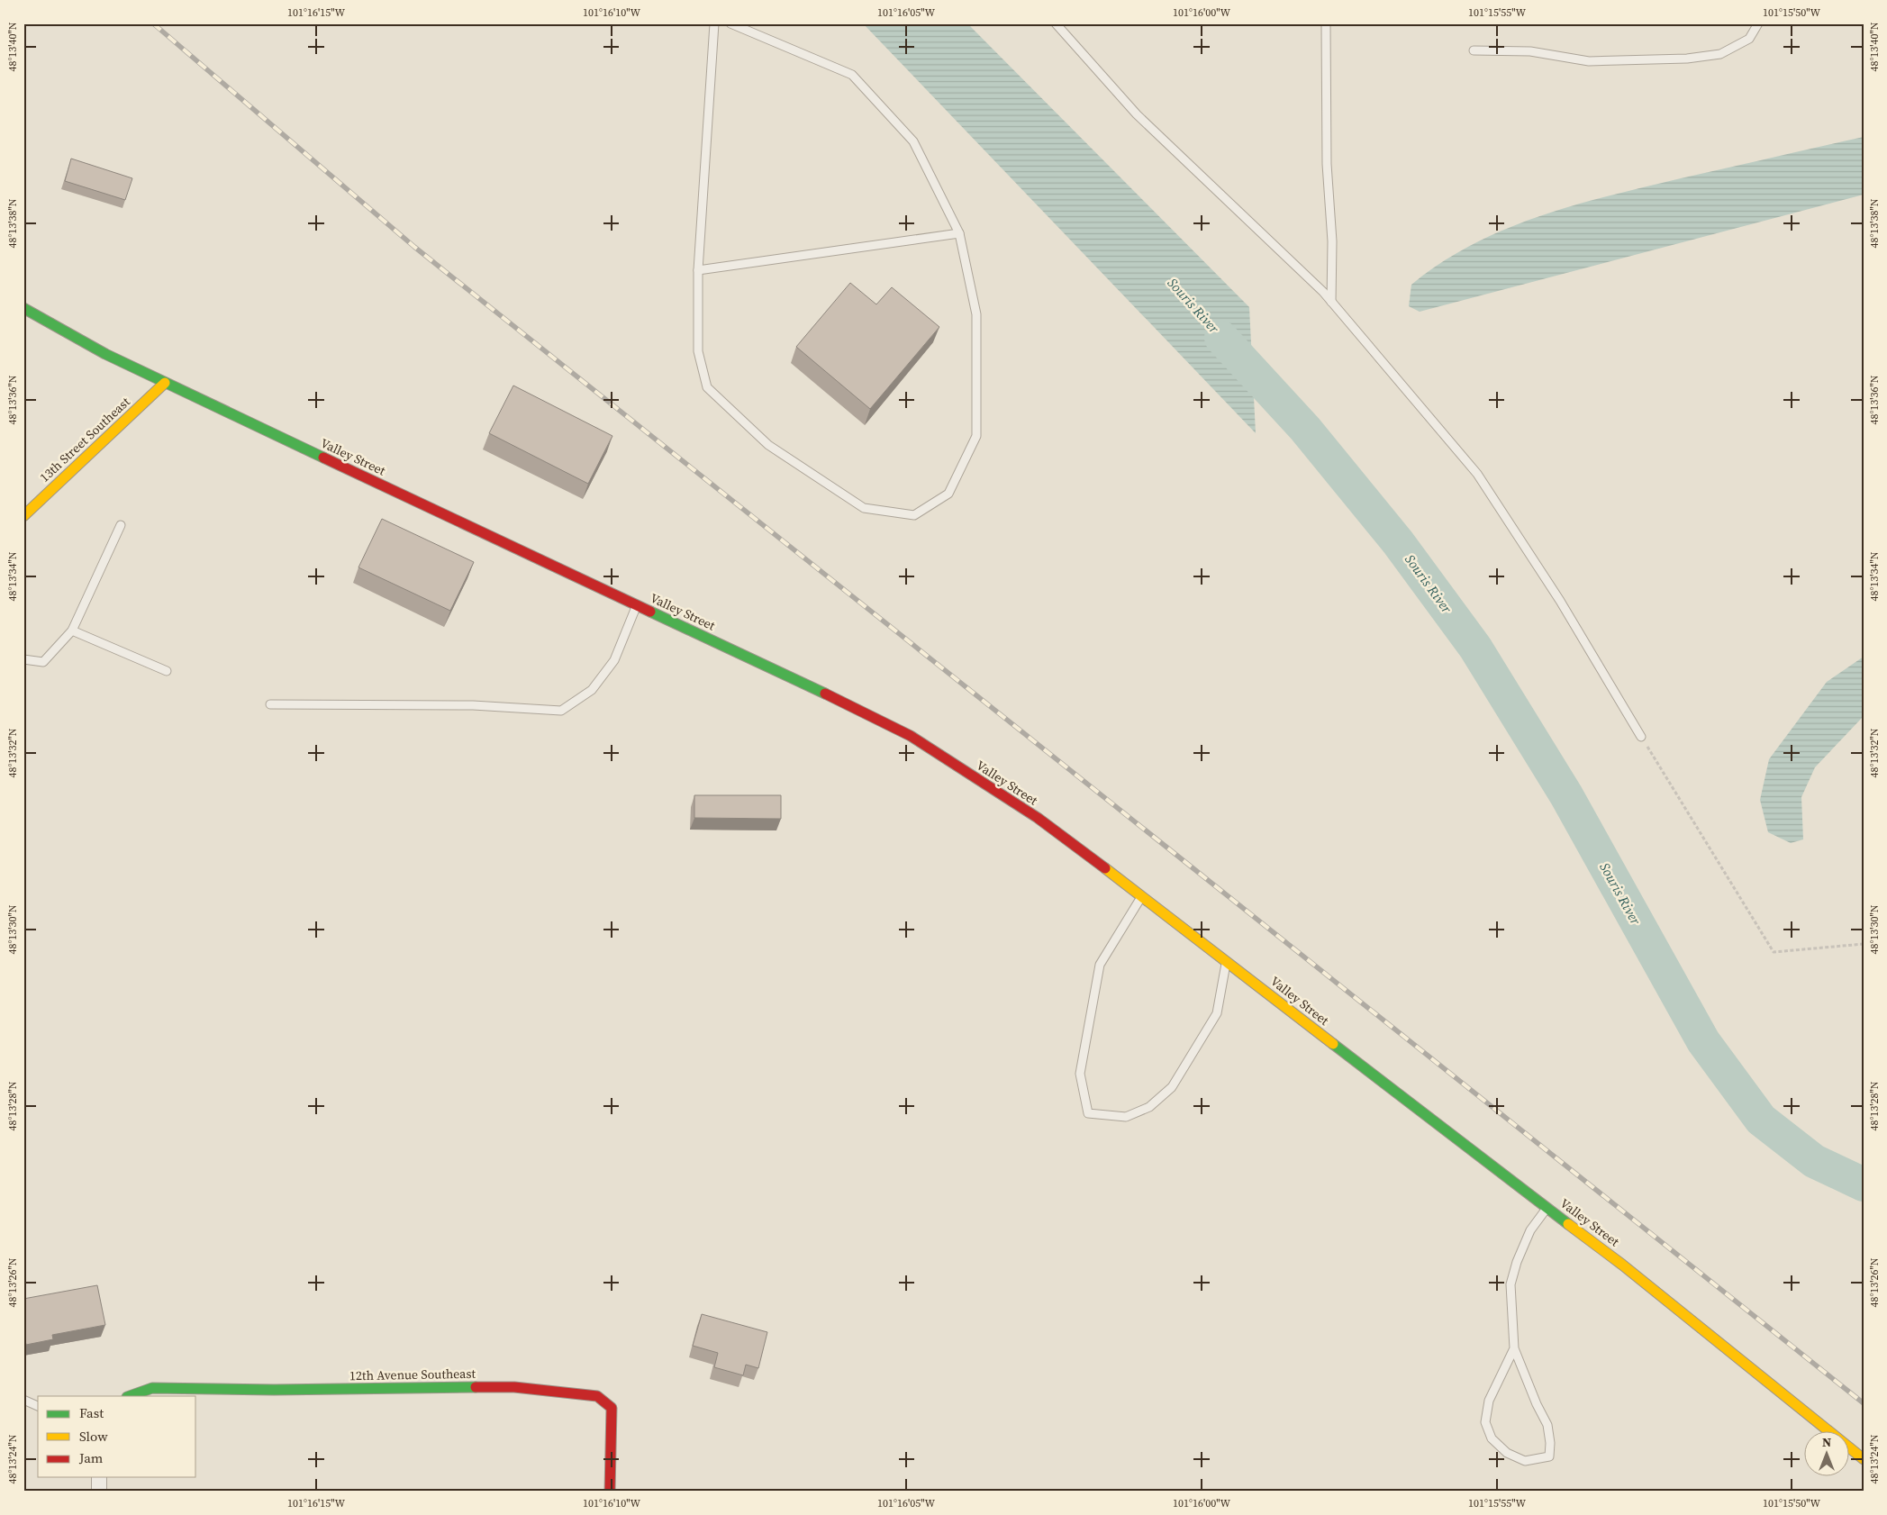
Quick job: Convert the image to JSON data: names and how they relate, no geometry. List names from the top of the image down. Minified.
{"streets":{"main road":["13th Street Southeast","Valley Street","12th Avenue Southeast"]},"crossings":[["13th Street Southeast","Valley Street"]],"water":["Souris River"],"legend":["Fast","Slow","Jam"],"north":"top","coordinates":["101°16'15\"W","101°16'10\"W","101°16'05\"W","101°16'00\"W","101°15'55\"W","101°15'50\"W","48°13'40\"N","48°13'38\"N","48°13'36\"N","48°13'34\"N","48°13'32\"N","48°13'30\"N","48°13'28\"N","48°13'26\"N","48°13'24\"N"]}
